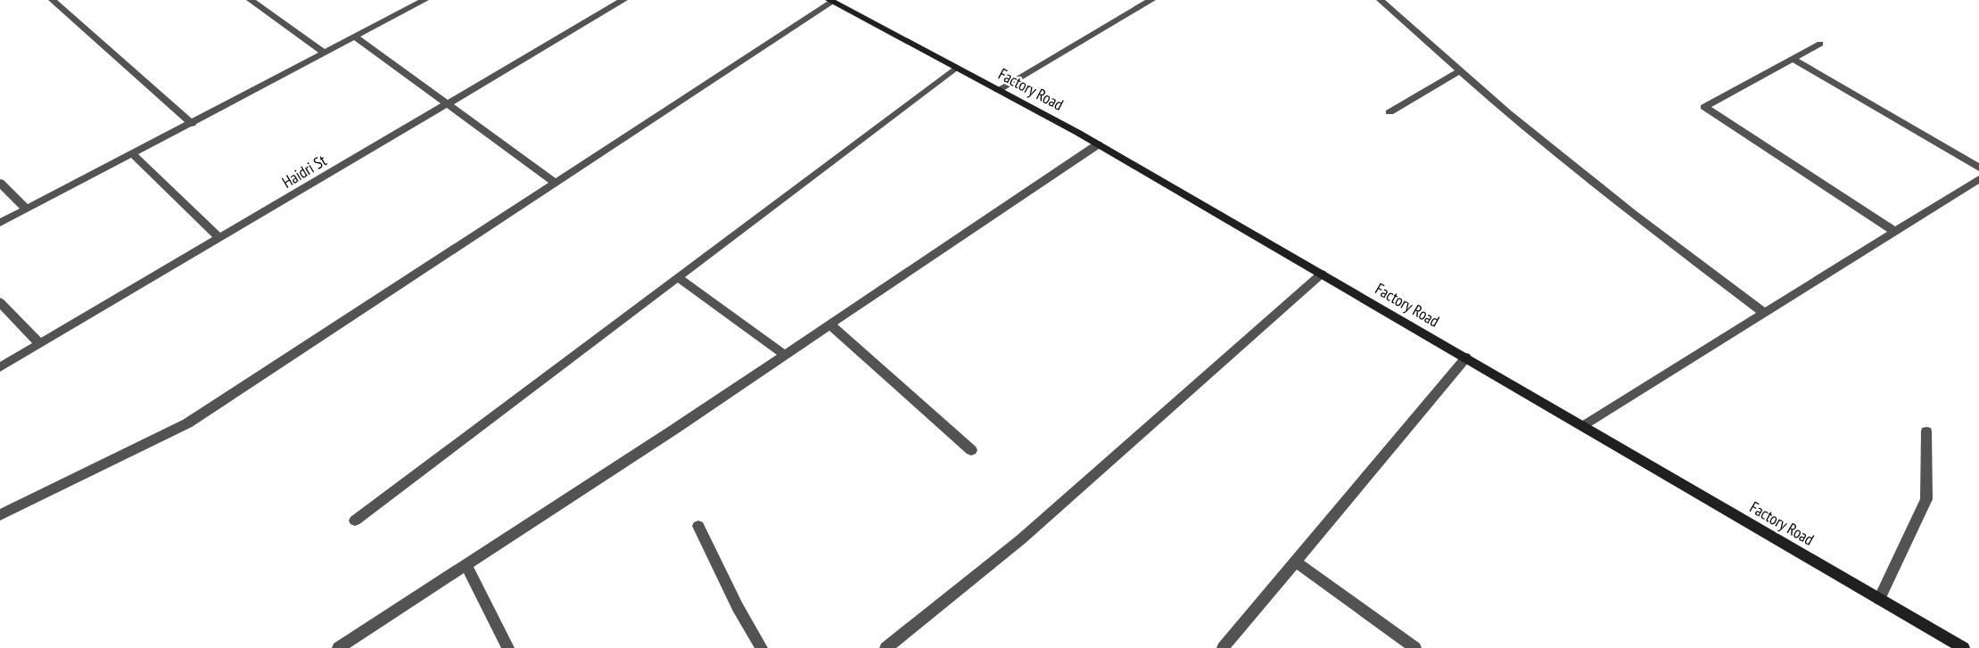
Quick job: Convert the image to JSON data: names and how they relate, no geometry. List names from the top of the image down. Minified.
{"streets":{"main road":["Factory Road"],"street":["Haidri St"]}}
